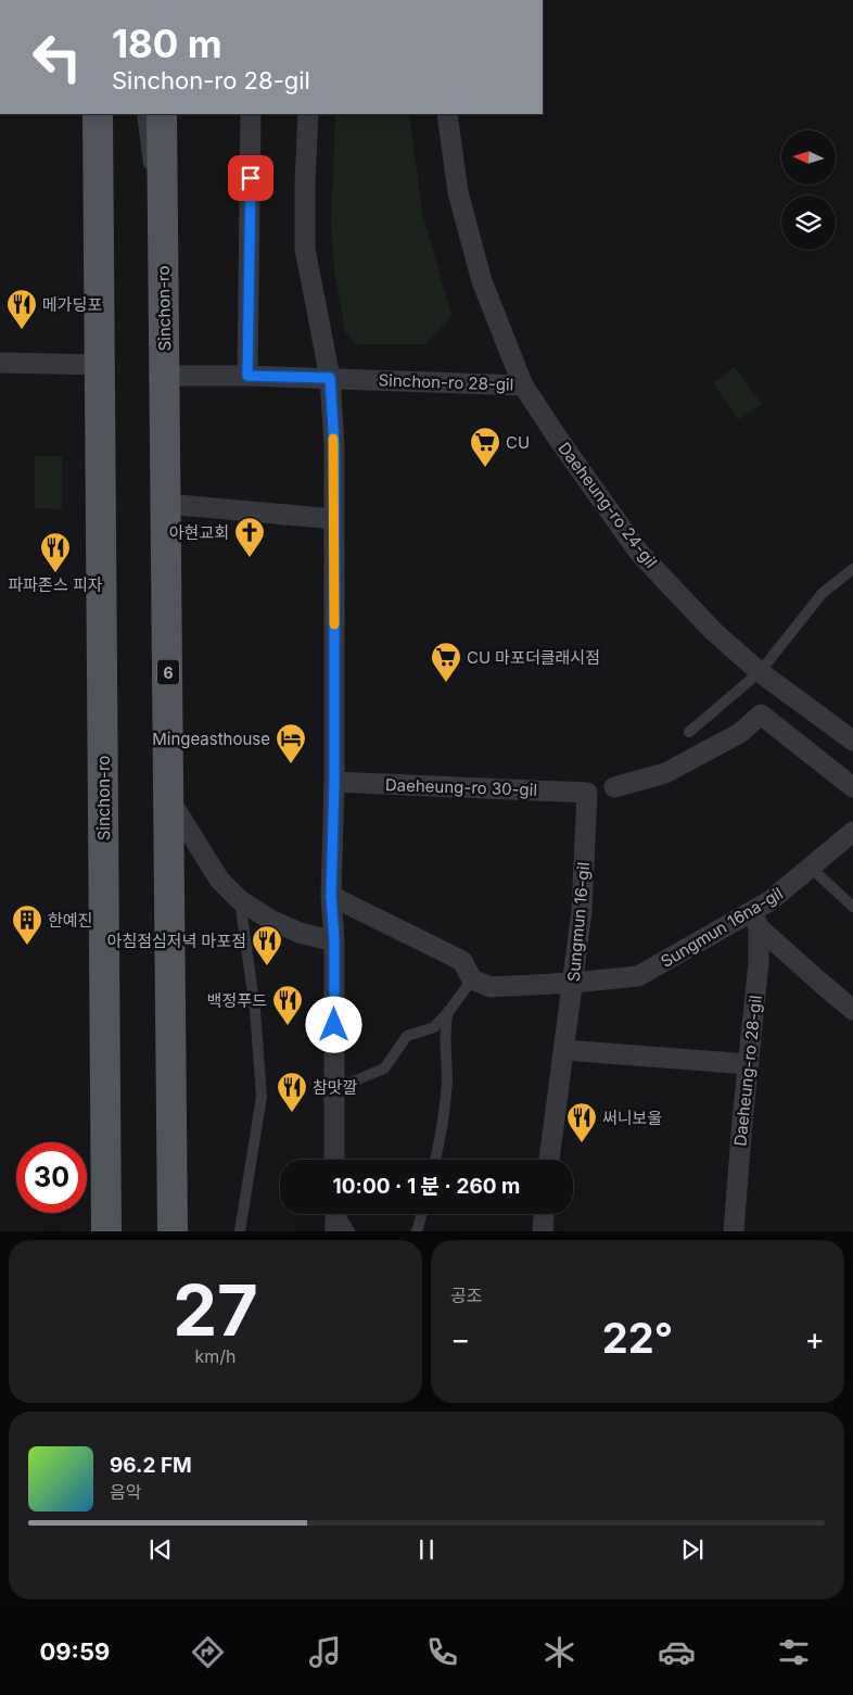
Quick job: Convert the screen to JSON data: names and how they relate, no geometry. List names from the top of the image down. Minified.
{"streets":{"main road":["Sinchon-ro","6"],"street":["Sinchon-ro 28-gil","Daeheung-ro 24-gil","Daeheung-ro 30-gil","Sungmun 16-gil","Sungmun 16na-gil","Daeheung-ro 28-gil"]},"crossings":[["Sinchon-ro","Sinchon-ro 28-gil"],["Sinchon-ro 28-gil","Daeheung-ro 24-gil"],["Daeheung-ro 30-gil","Sungmun 16-gil"],["Sungmun 16-gil","Sungmun 16na-gil"],["Sungmun 16na-gil","Daeheung-ro 28-gil"]],"places":{"restaurant":["메가딩포","파파존스 피자","아침점심저녁 마포점","백정푸드","참맛깔","써니보울"],"supermarket":["CU","CU 마포더클래시점"],"church":["아현교회"],"hotel":["Mingeasthouse"],"building":["한예진"]},"north":"left","page":{"turn":["180 m","Sinchon-ro 28-gil"],"limit":"30","trip":"10:00 · 1 분 · 260 m","tile":[["27","km/h"],"공조"],"heat":["−","22°","+"],"song":["96.2 FM","음악"],"tabs":"09:59"}}
